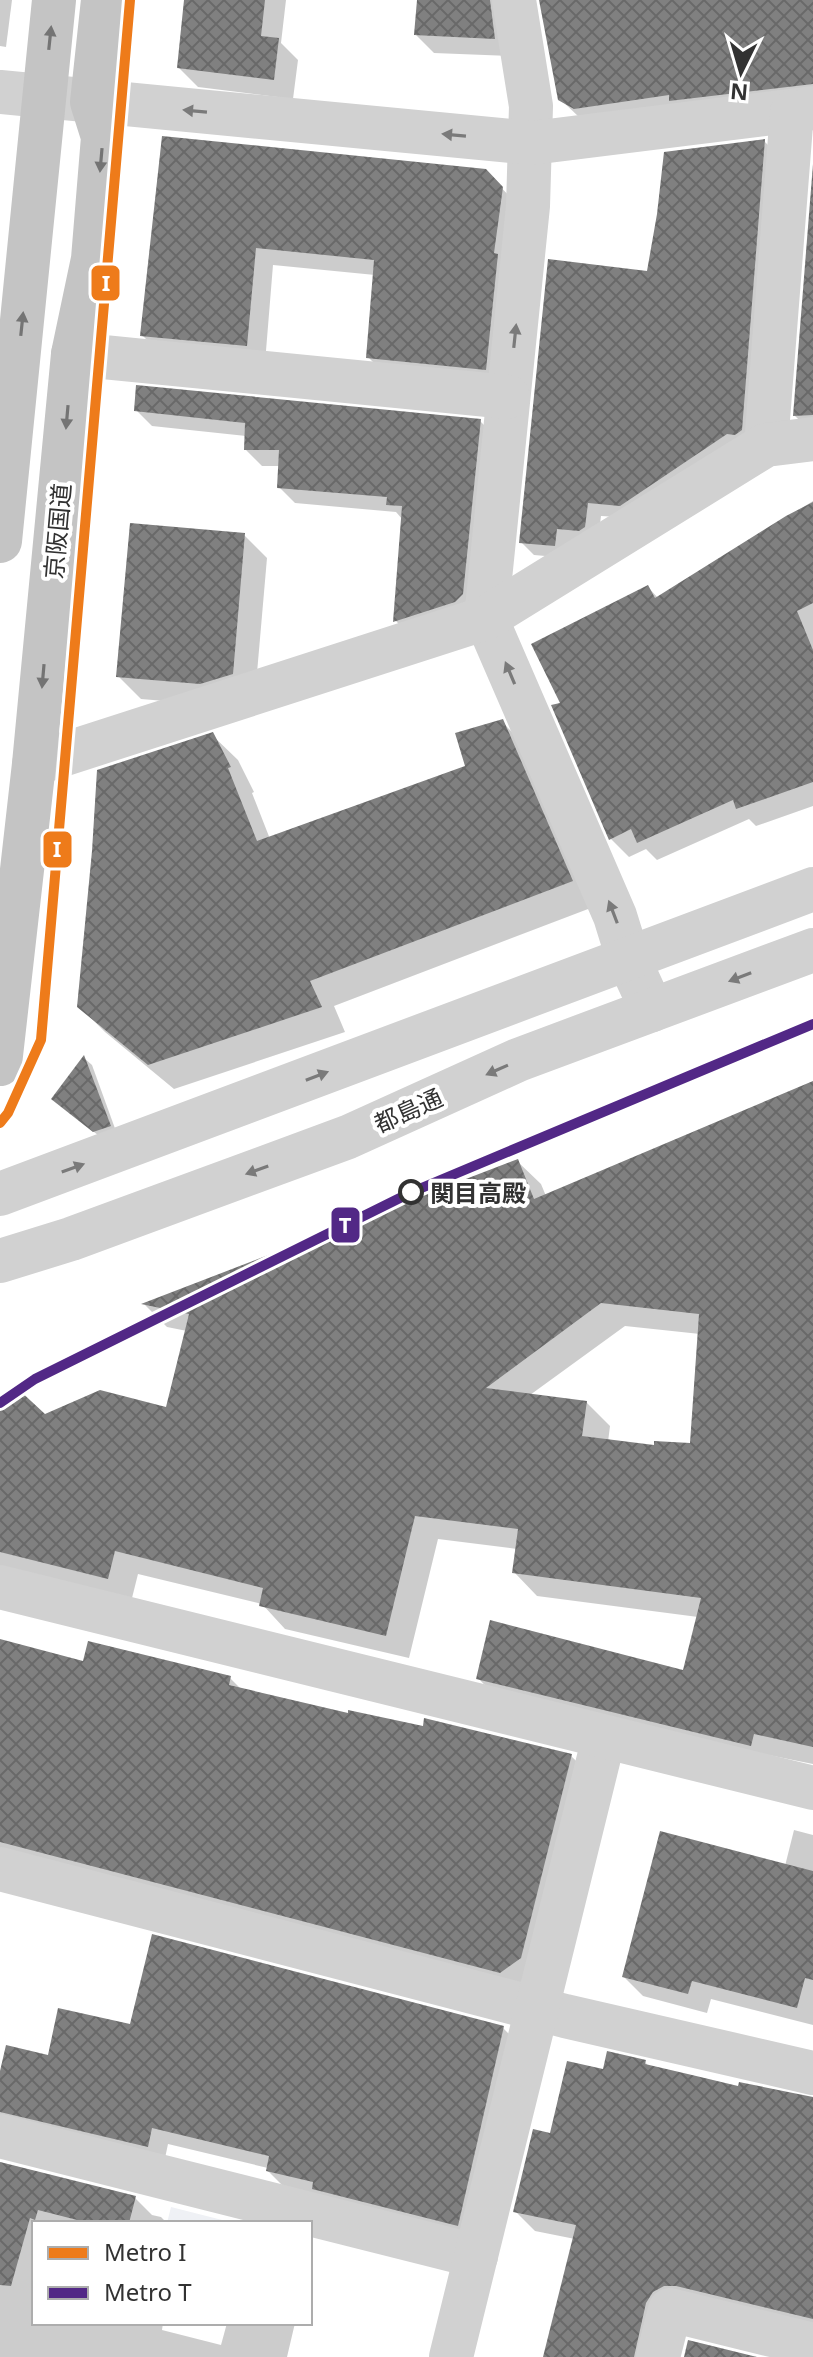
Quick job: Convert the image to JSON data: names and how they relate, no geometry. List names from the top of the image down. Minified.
{"streets":{"highway":["京阪国道"],"street":["都島通"]},"places":["関目高殿"],"lines":["metro line I","metro line T"],"legend":["Metro I","Metro T"],"north":"bottom"}
